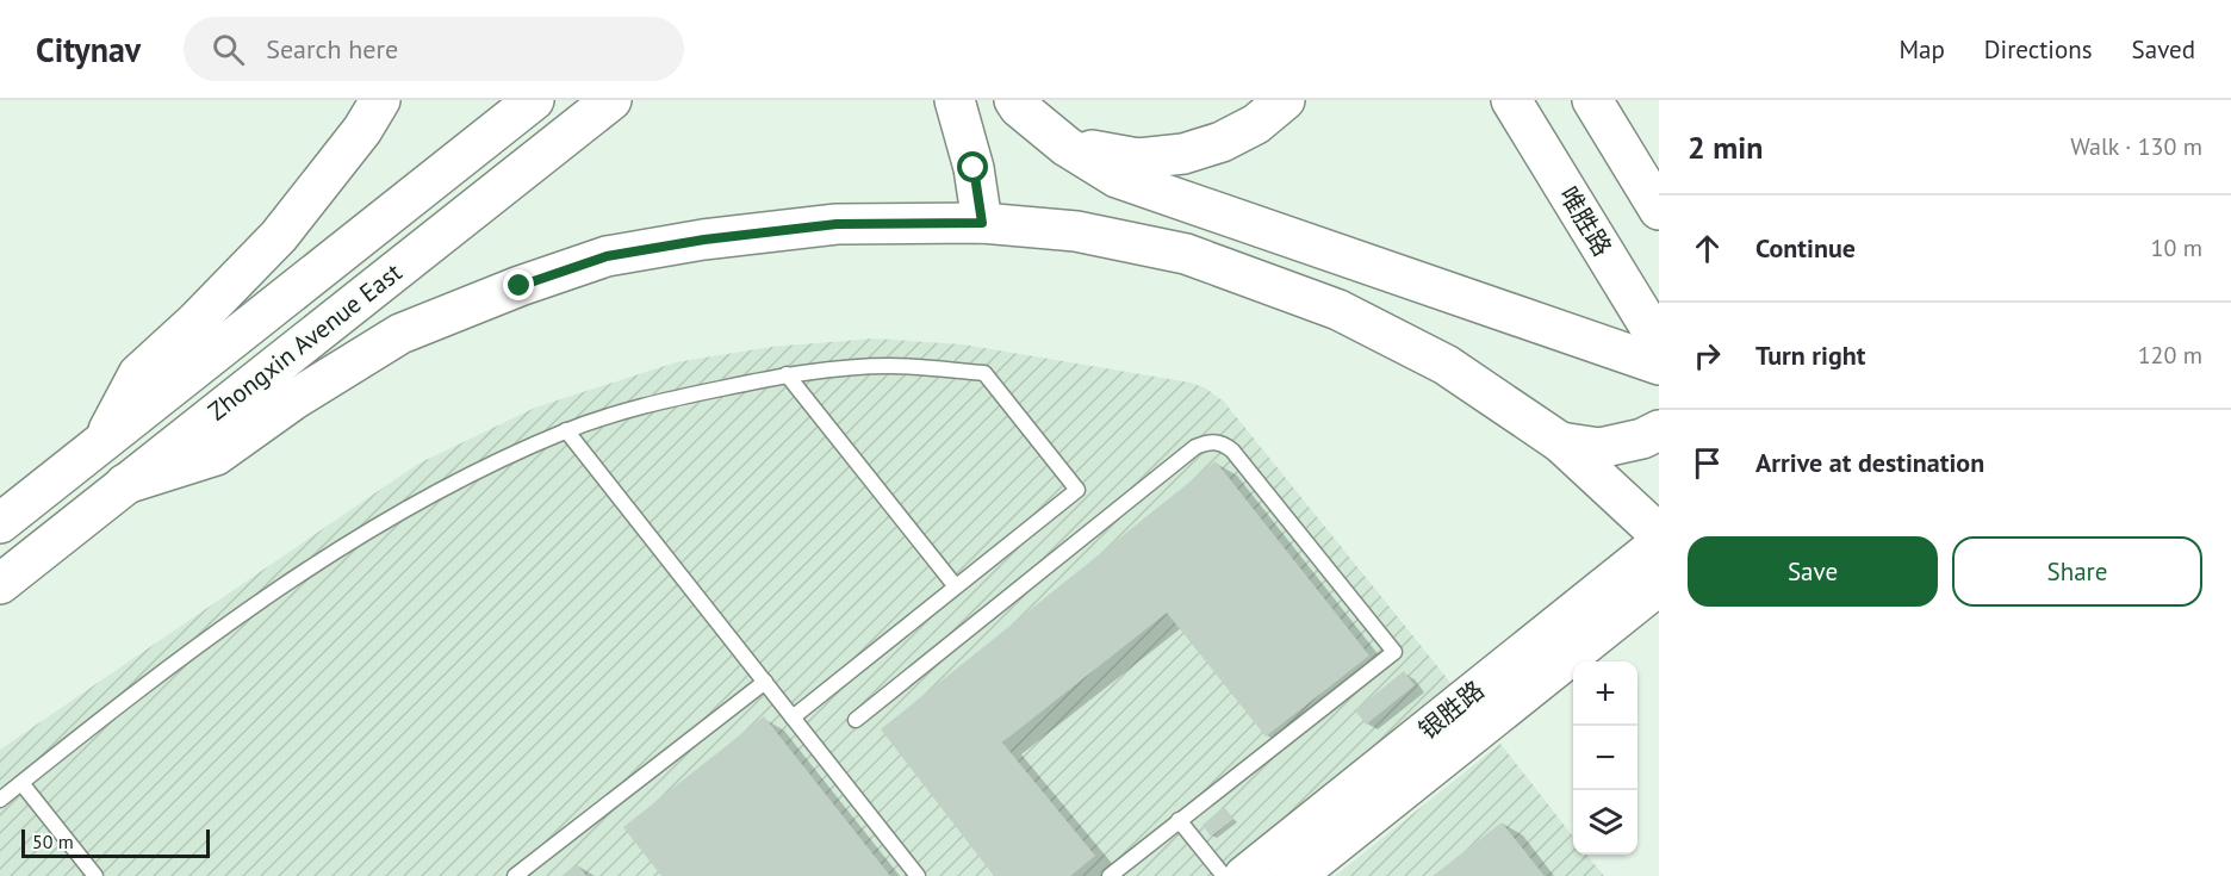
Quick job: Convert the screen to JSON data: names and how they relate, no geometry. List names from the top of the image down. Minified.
{"streets":{"main road":["唯胜路","Zhongxin Avenue East","银胜路"]},"scale_bar":"50 m","page":{"header":"Citynav","search":"Search here","nav":["Map","Directions","Saved"],"heading":["2 min","Walk · 130 m"],"list":[["Continue","10 m"],["Turn right","120 m"],"Arrive at destination"],"buttons":["Save","Share"],"map_buttons":["+","−"],"scale":"50 m"}}
